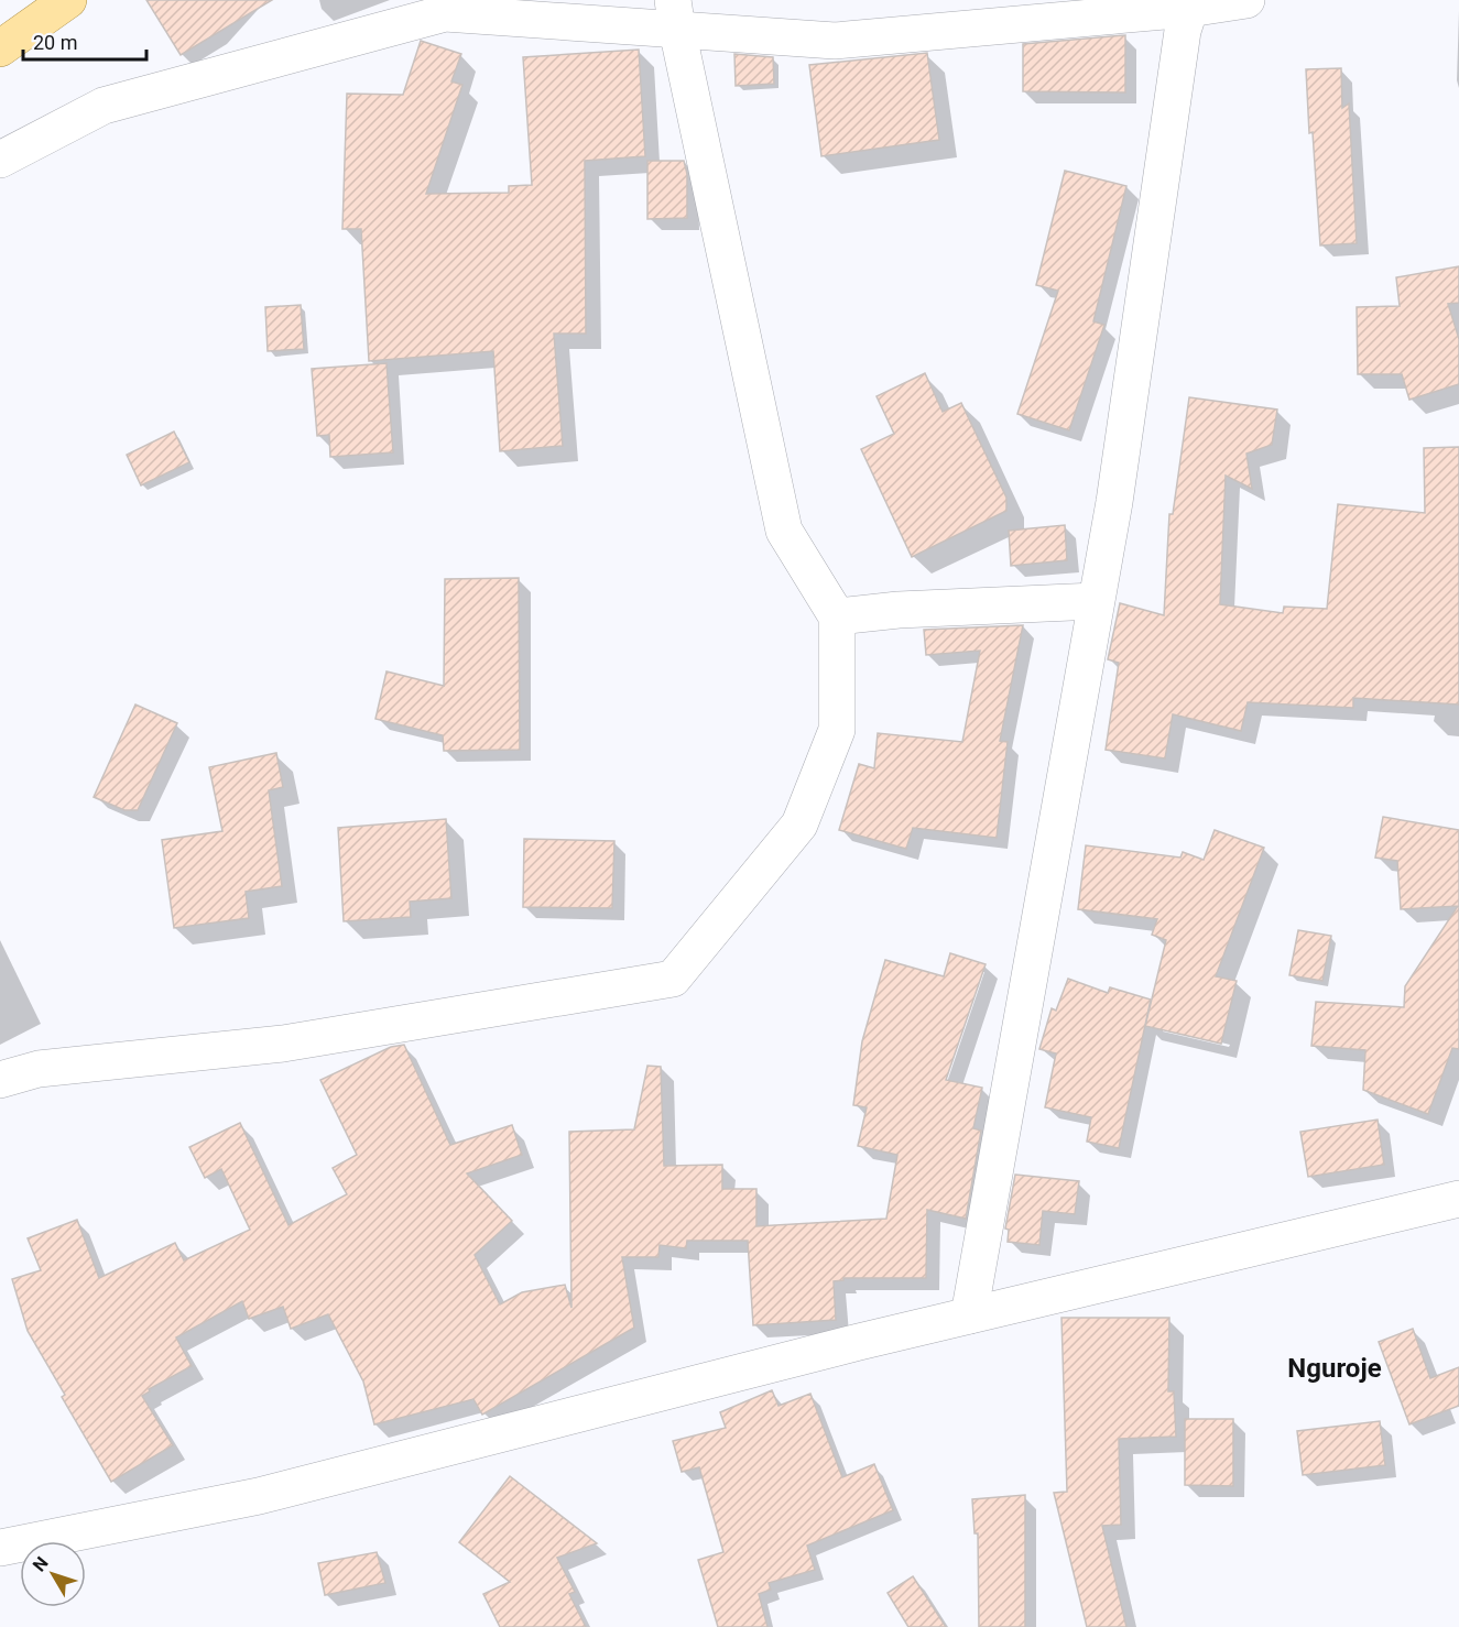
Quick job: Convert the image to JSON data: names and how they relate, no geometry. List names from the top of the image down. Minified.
{"districts":["Nguroje"],"scale_bar":"20 m","north":"top left"}
